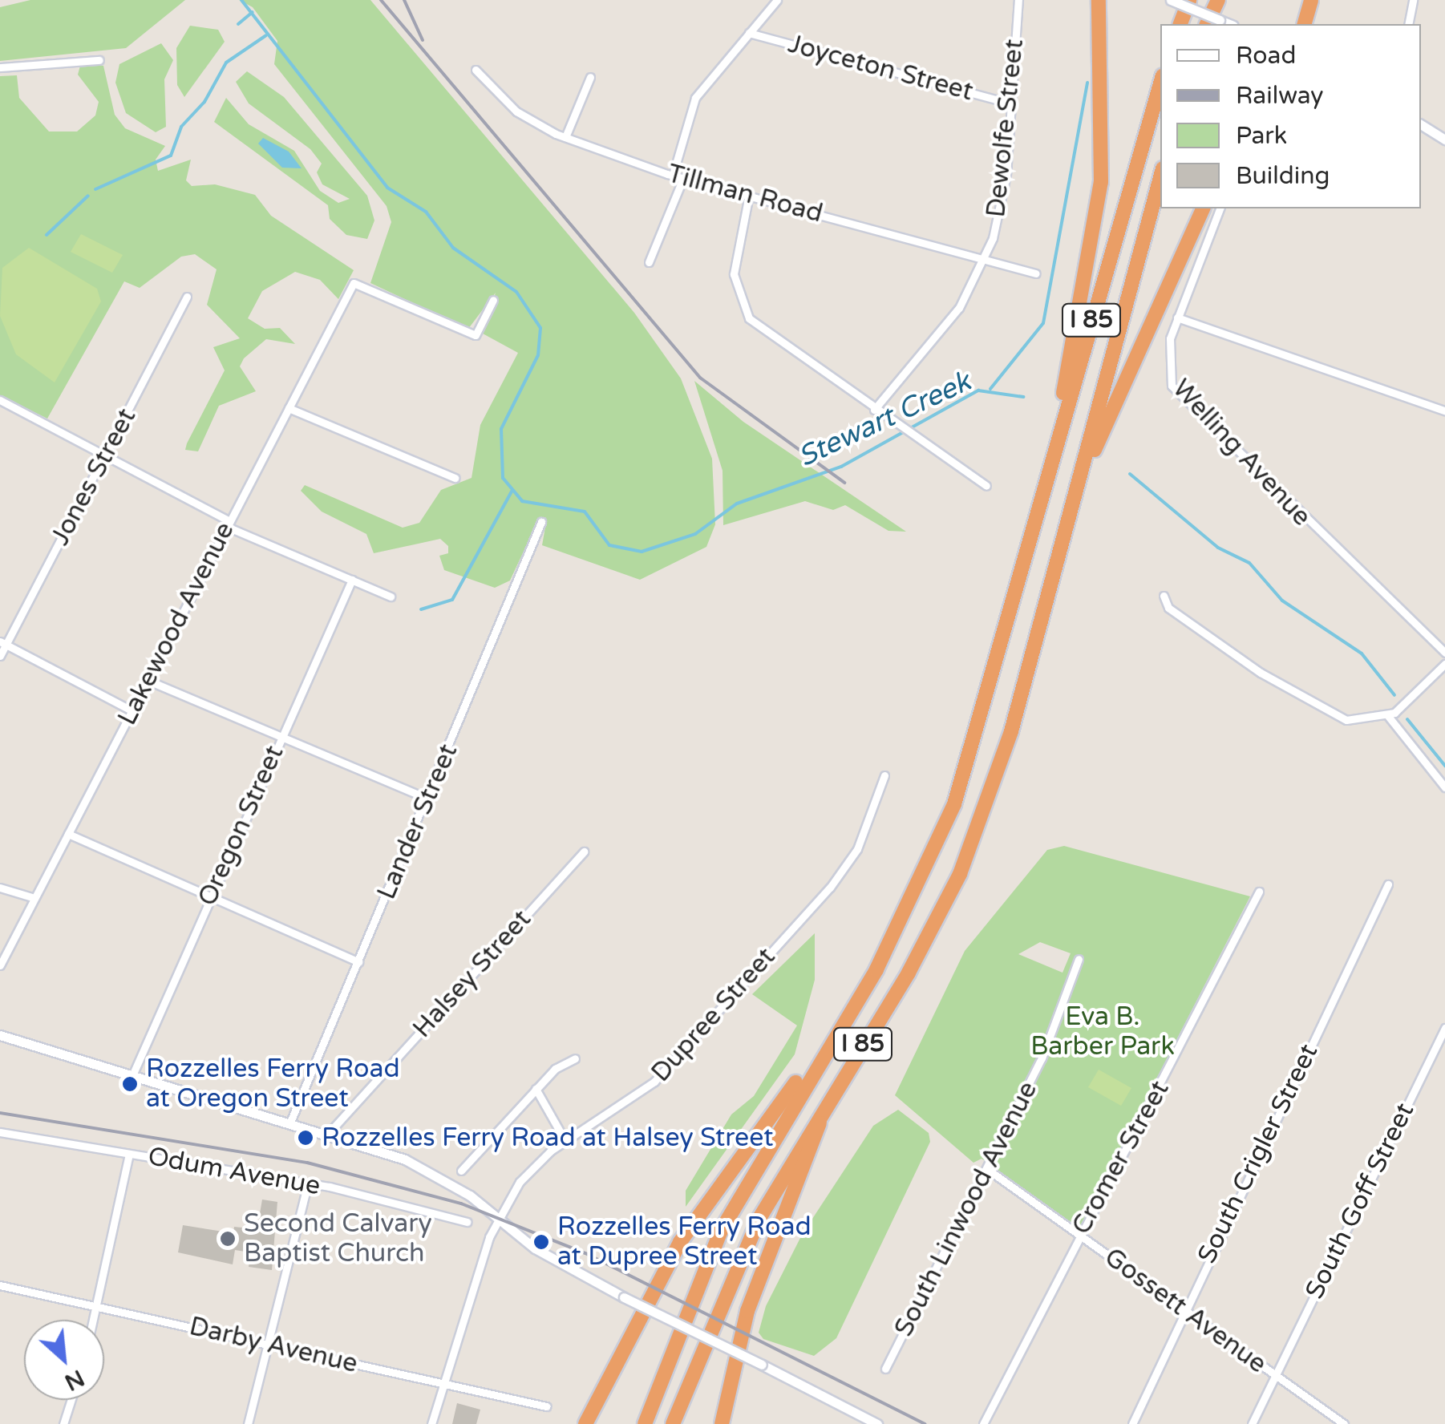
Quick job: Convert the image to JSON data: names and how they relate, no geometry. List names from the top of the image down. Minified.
{"streets":{"highway":["I 85"],"street":["Joyceton Street","Dewolfe Street","Tillman Road","Welling Avenue","Jones Street","Lakewood Avenue","Lander Street","Oregon Street","Halsey Street","Dupree Street","South Crigler Street","Cromer Street","Odum Avenue","South Goff Street","South Linwood Avenue","Gossett Avenue","Darby Avenue"]},"crossings":[["Joyceton Street","Dewolfe Street"],["Dewolfe Street","Tillman Road"],["Dupree Street","Darby Avenue"],["South Crigler Street","Gossett Avenue"],["Cromer Street","Gossett Avenue"],["South Goff Street","Gossett Avenue"],["South Linwood Avenue","Gossett Avenue"]],"water":["Stewart Creek"],"parks":["Eva B. Barber Park"],"places":["Rozzelles Ferry Road at Oregon Street","Rozzelles Ferry Road at Halsey Street","Second Calvary Baptist Church","Rozzelles Ferry Road at Dupree Street"],"legend":["Road","Railway","Park","Building"],"north":"bottom right"}
